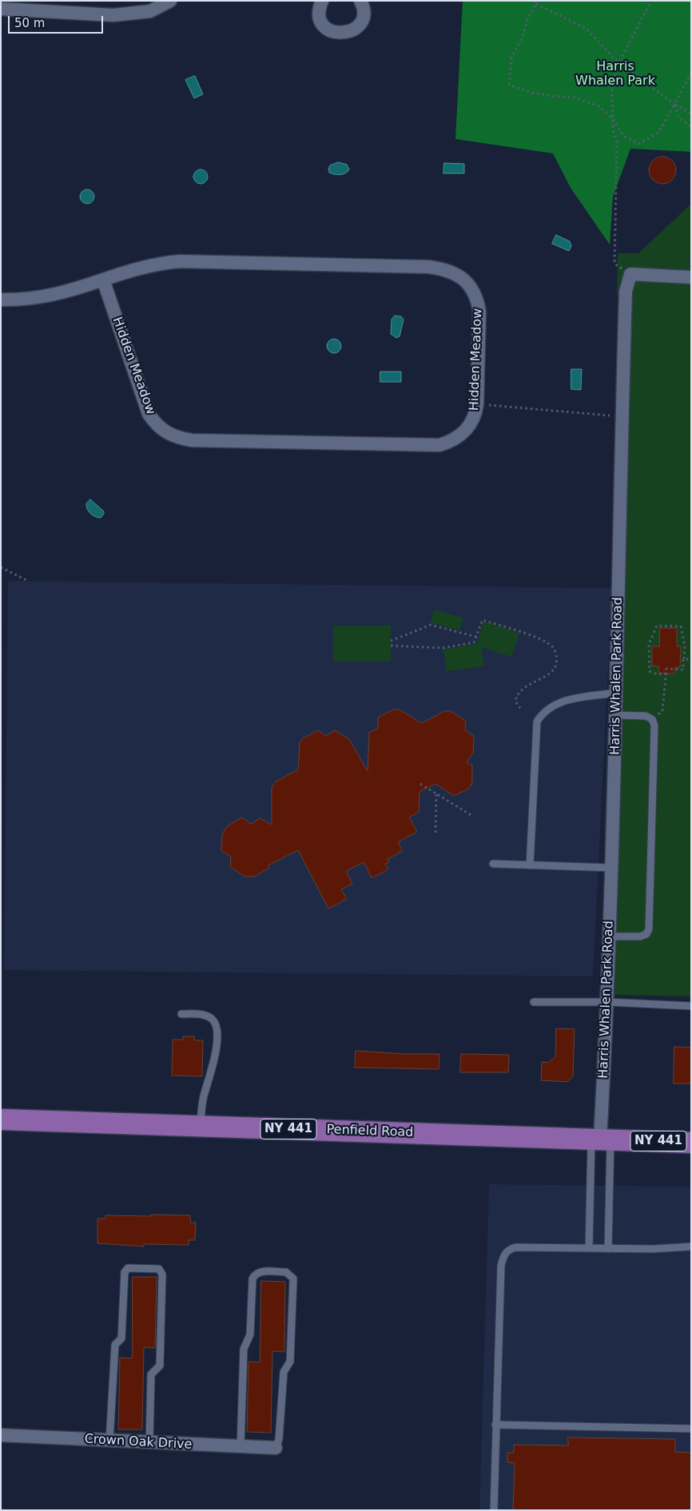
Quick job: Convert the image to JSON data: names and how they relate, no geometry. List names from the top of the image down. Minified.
{"streets":{"main road":["NY 441","Penfield Road"],"street":["Hidden Meadow","Harris Whalen Park Road","Crown Oak Drive"]},"crossings":[["Harris Whalen Park Road","Penfield Road"]],"parks":["Harris Whalen Park"],"scale_bar":"50 m"}
